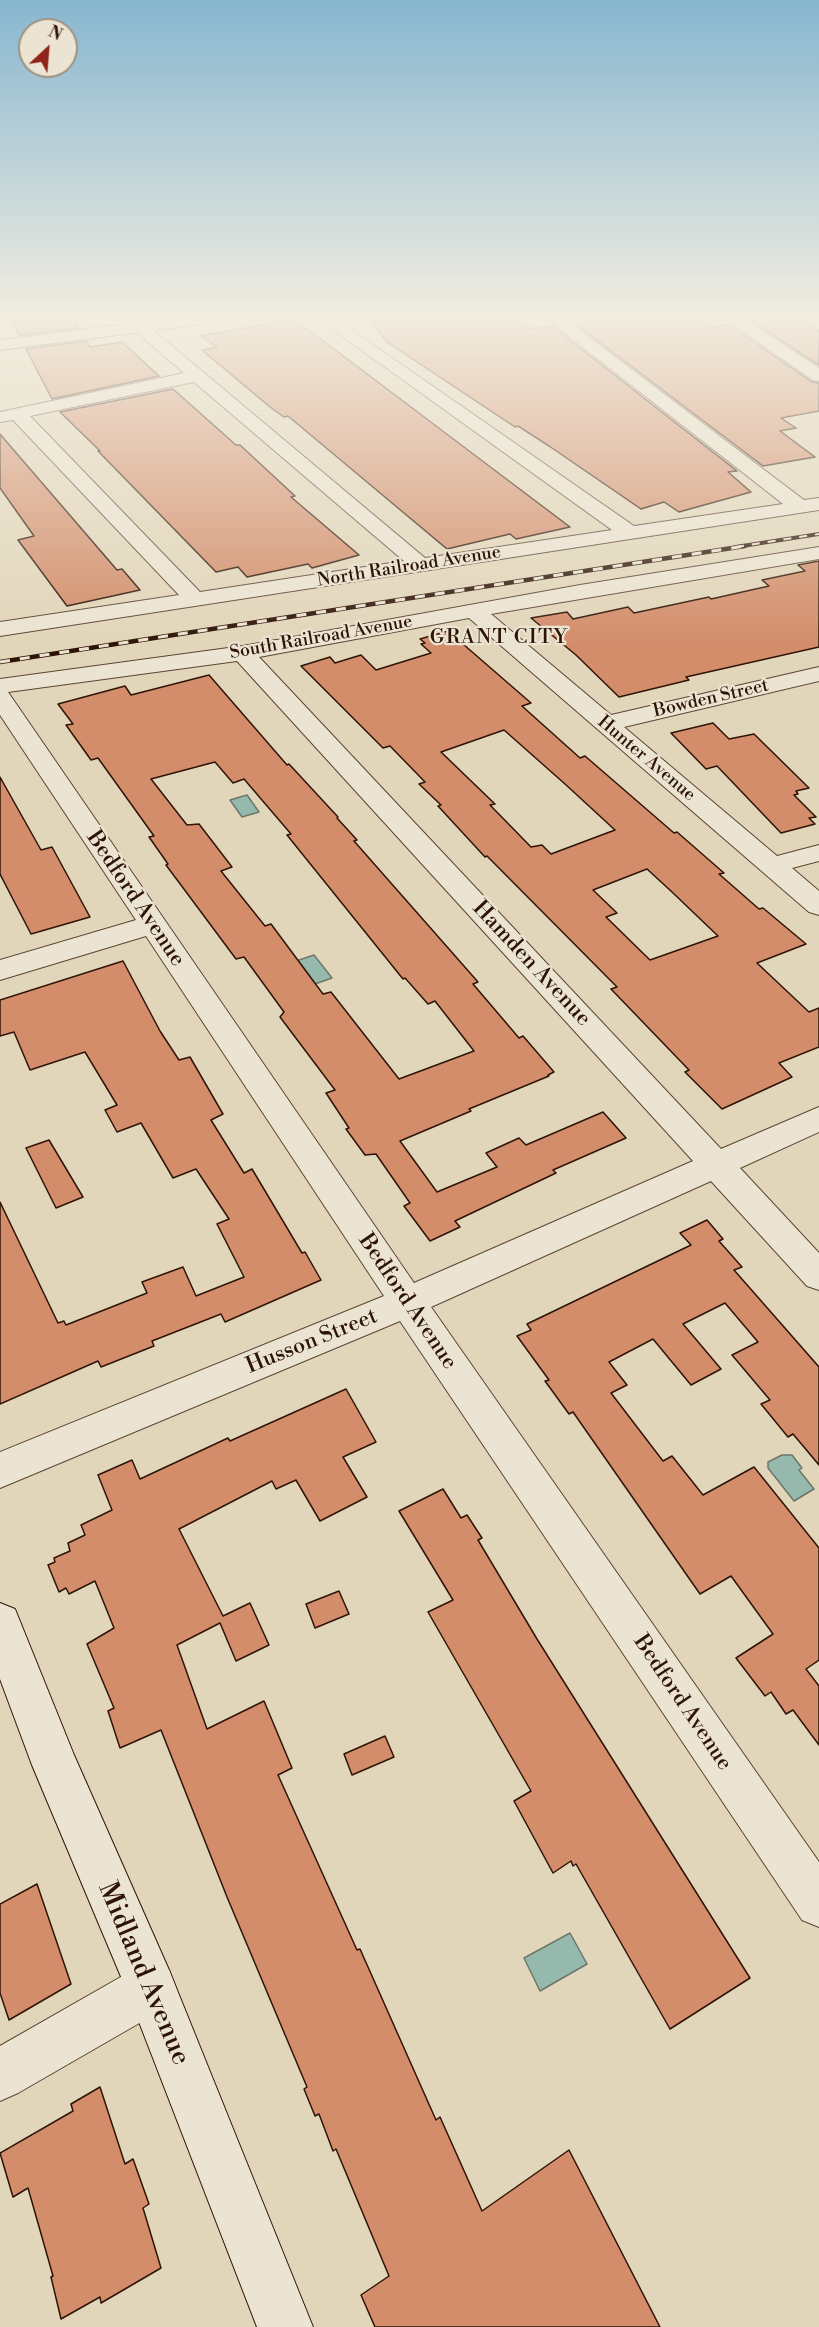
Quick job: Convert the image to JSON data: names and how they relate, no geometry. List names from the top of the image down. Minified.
{"streets":{"street":["North Railroad Avenue","South Railroad Avenue","Bowden Street","Hunter Avenue","Bedford Avenue","Hamden Avenue","Husson Street","Midland Avenue"]},"crossings":[["South Railroad Avenue","Hunter Avenue"],["South Railroad Avenue","Hamden Avenue"],["Bowden Street","Hunter Avenue"],["Bedford Avenue","Husson Street"],["Hamden Avenue","Husson Street"]],"districts":["GRANT CITY"],"north":"top right"}
